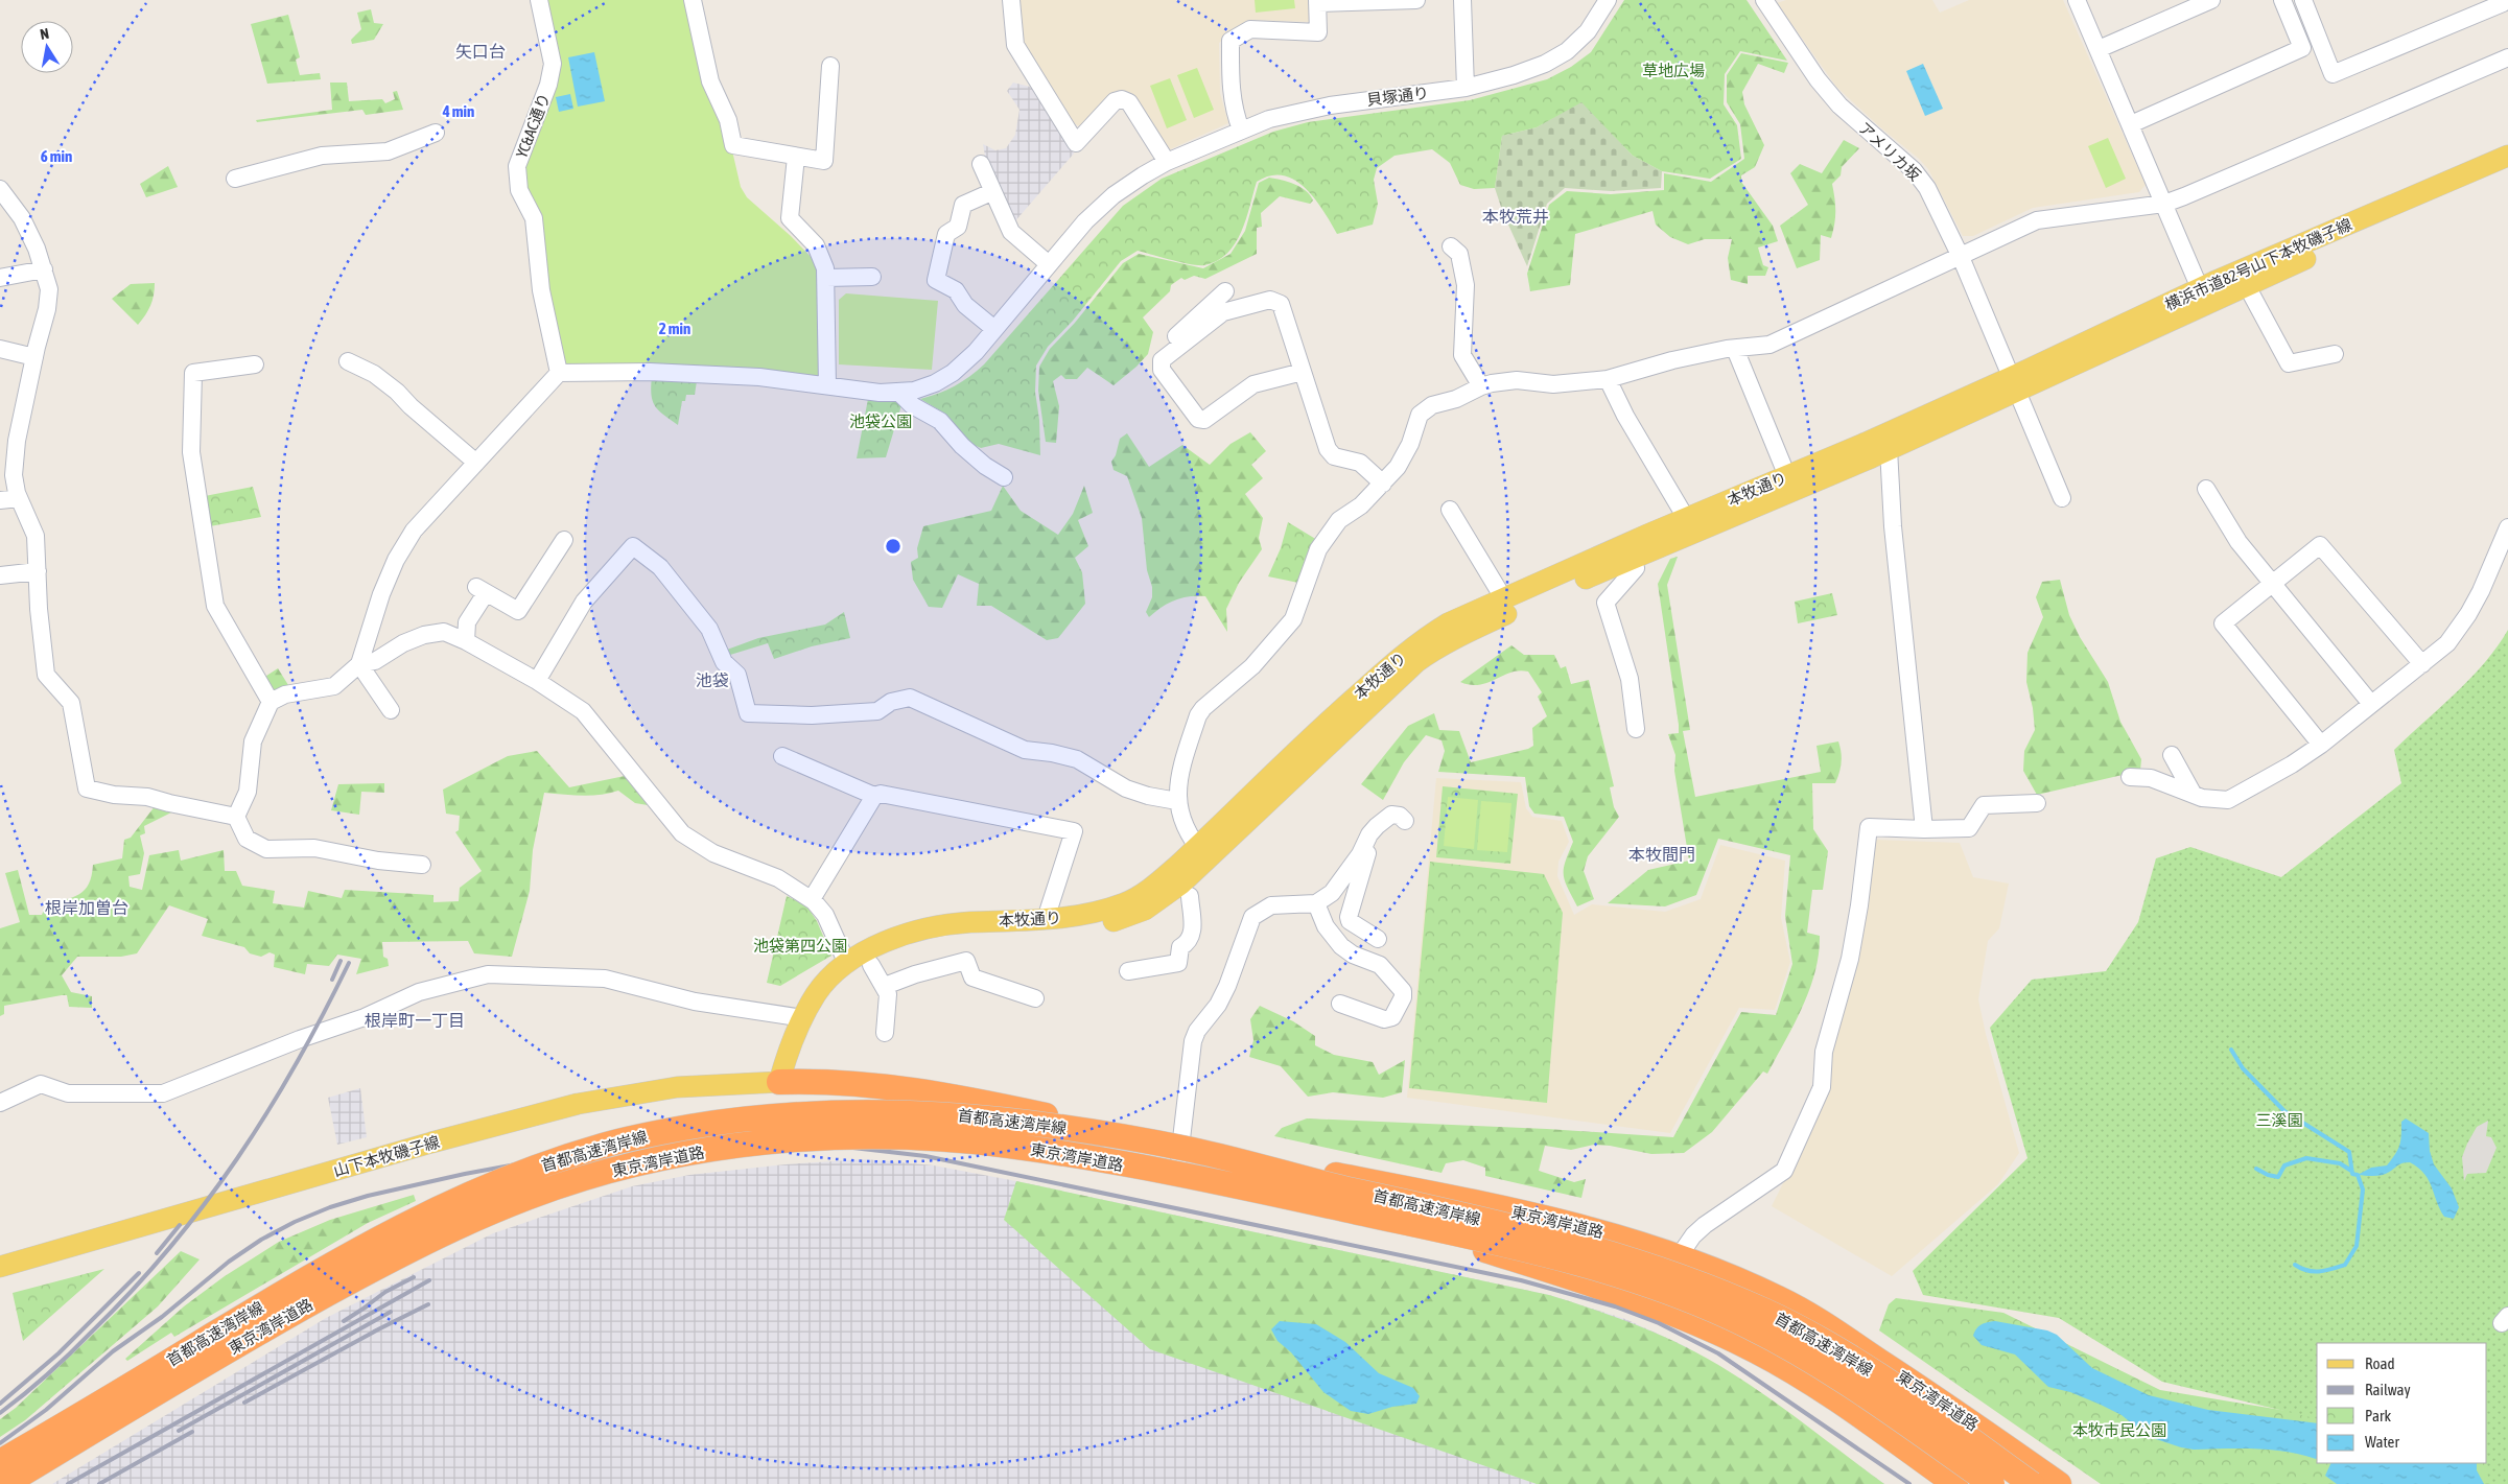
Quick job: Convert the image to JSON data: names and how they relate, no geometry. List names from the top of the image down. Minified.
{"streets":{"highway":["首都高速湾岸線","東京湾岸道路"],"main road":["横浜市道82号山下本牧磯子線","本牧通り","山下本牧磯子線"],"street":["貝塚通り","YC&AC通り","アメリカ坂"]},"crossings":[["貝塚通り","YC&AC通り"],["アメリカ坂","横浜市道82号山下本牧磯子線"],["アメリカ坂","本牧通り"],["横浜市道82号山下本牧磯子線","本牧通り"],["本牧通り","山下本牧磯子線"],["本牧通り","東京湾岸道路"],["山下本牧磯子線","東京湾岸道路"]],"districts":["矢口台","本牧荒井","池袋","本牧間門","根岸加曽台","根岸町一丁目"],"parks":["草地広場","池袋公園","池袋第四公園","三溪園","本牧市民公園"],"legend":["Road","Railway","Park","Water"],"north":"top","rings":["4 min","6 min","2 min"]}
